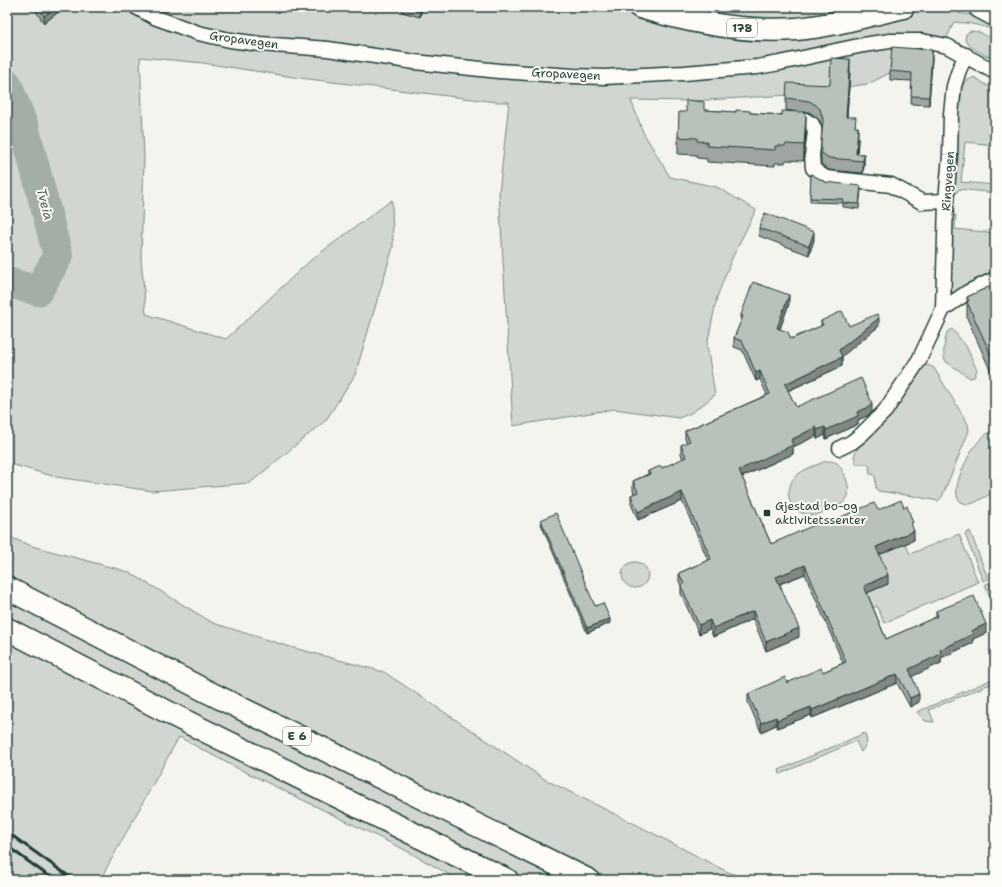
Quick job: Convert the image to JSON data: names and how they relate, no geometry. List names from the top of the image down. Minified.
{"streets":{"main road":["178","E 6"],"street":["Gropavegen","Ringvegen"]},"crossings":[["Gropavegen","Ringvegen"]],"water":["Tveia"],"places":{"transit":["Gjestad bo-og aktivitetssenter"]}}
